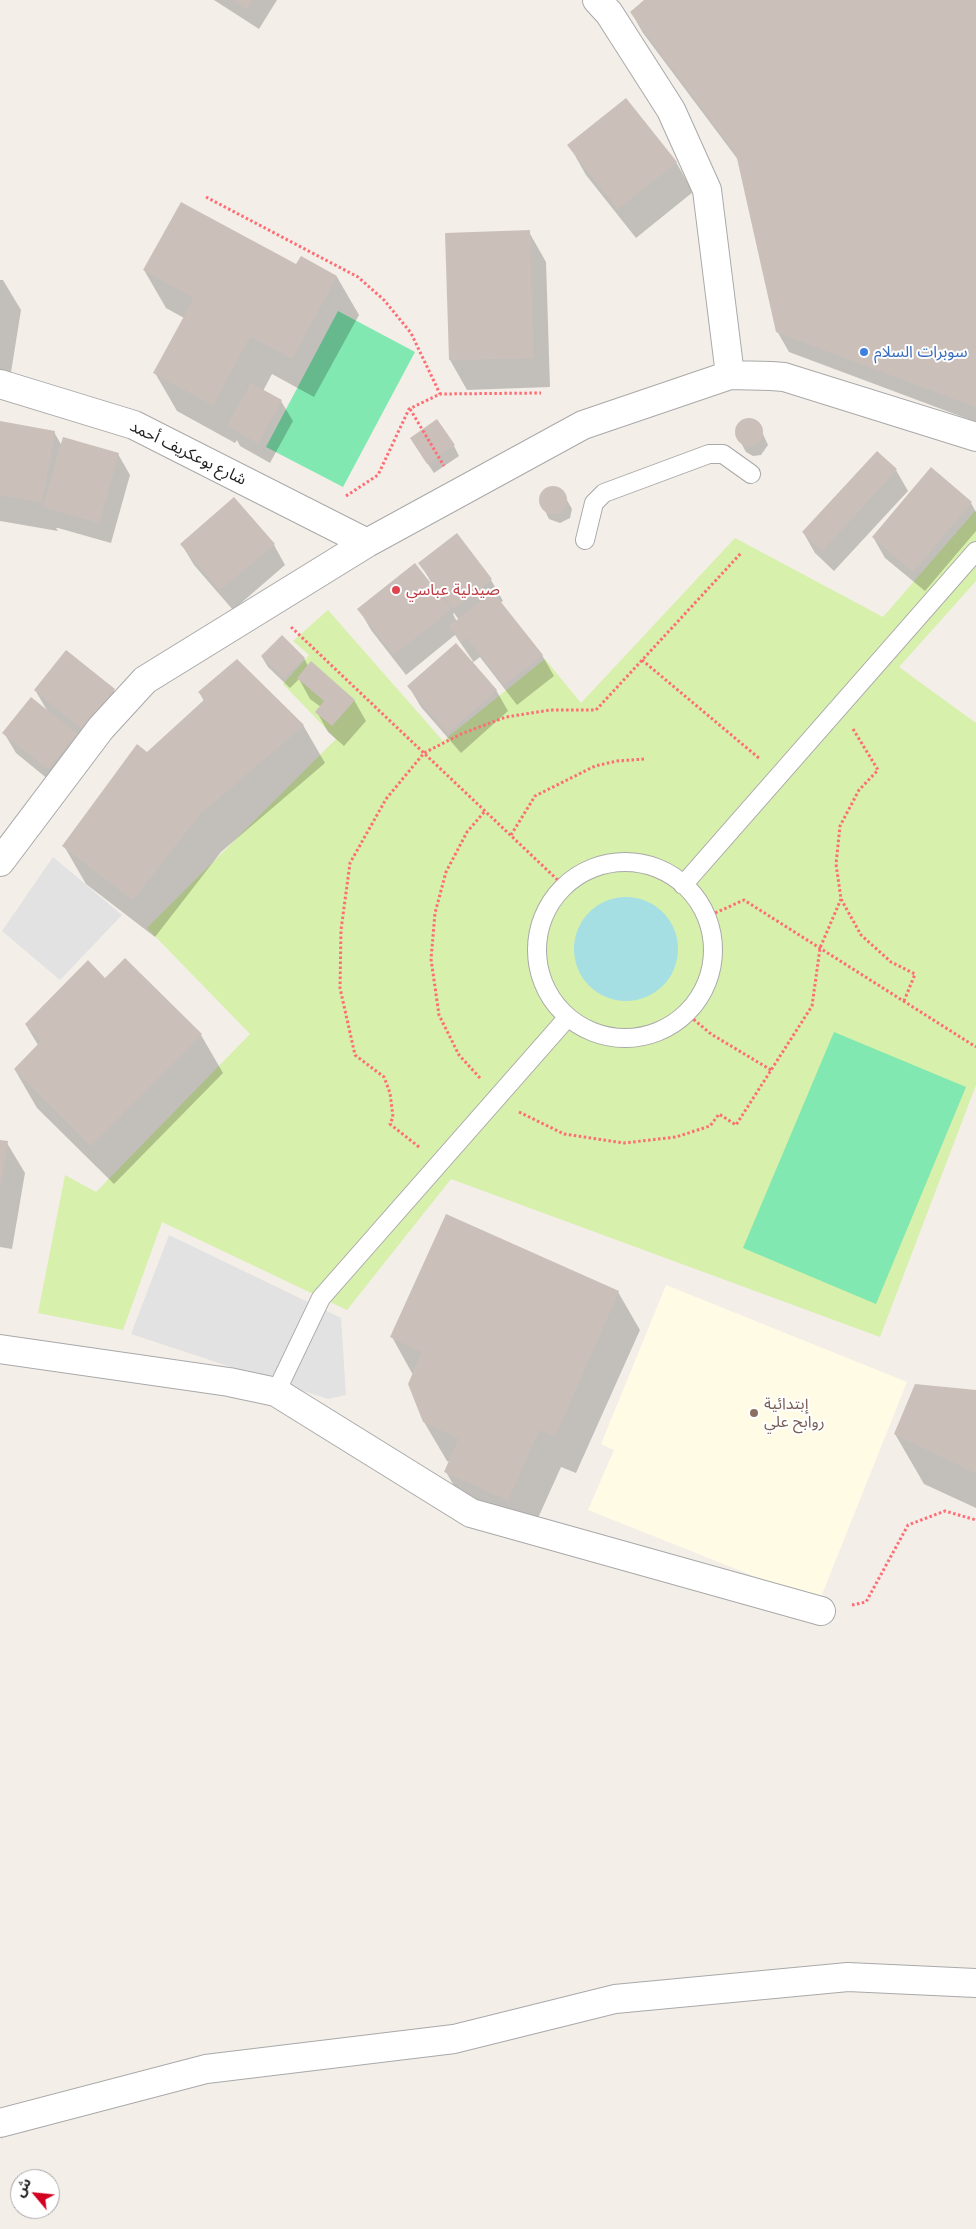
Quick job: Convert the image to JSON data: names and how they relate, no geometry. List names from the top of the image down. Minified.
{"streets":{"street":["شارع بوعكريف أحمد"]},"places":["سوبرات السلام","صيدلية عباسي","إبتدائية روابح علي"],"north":"top left"}
